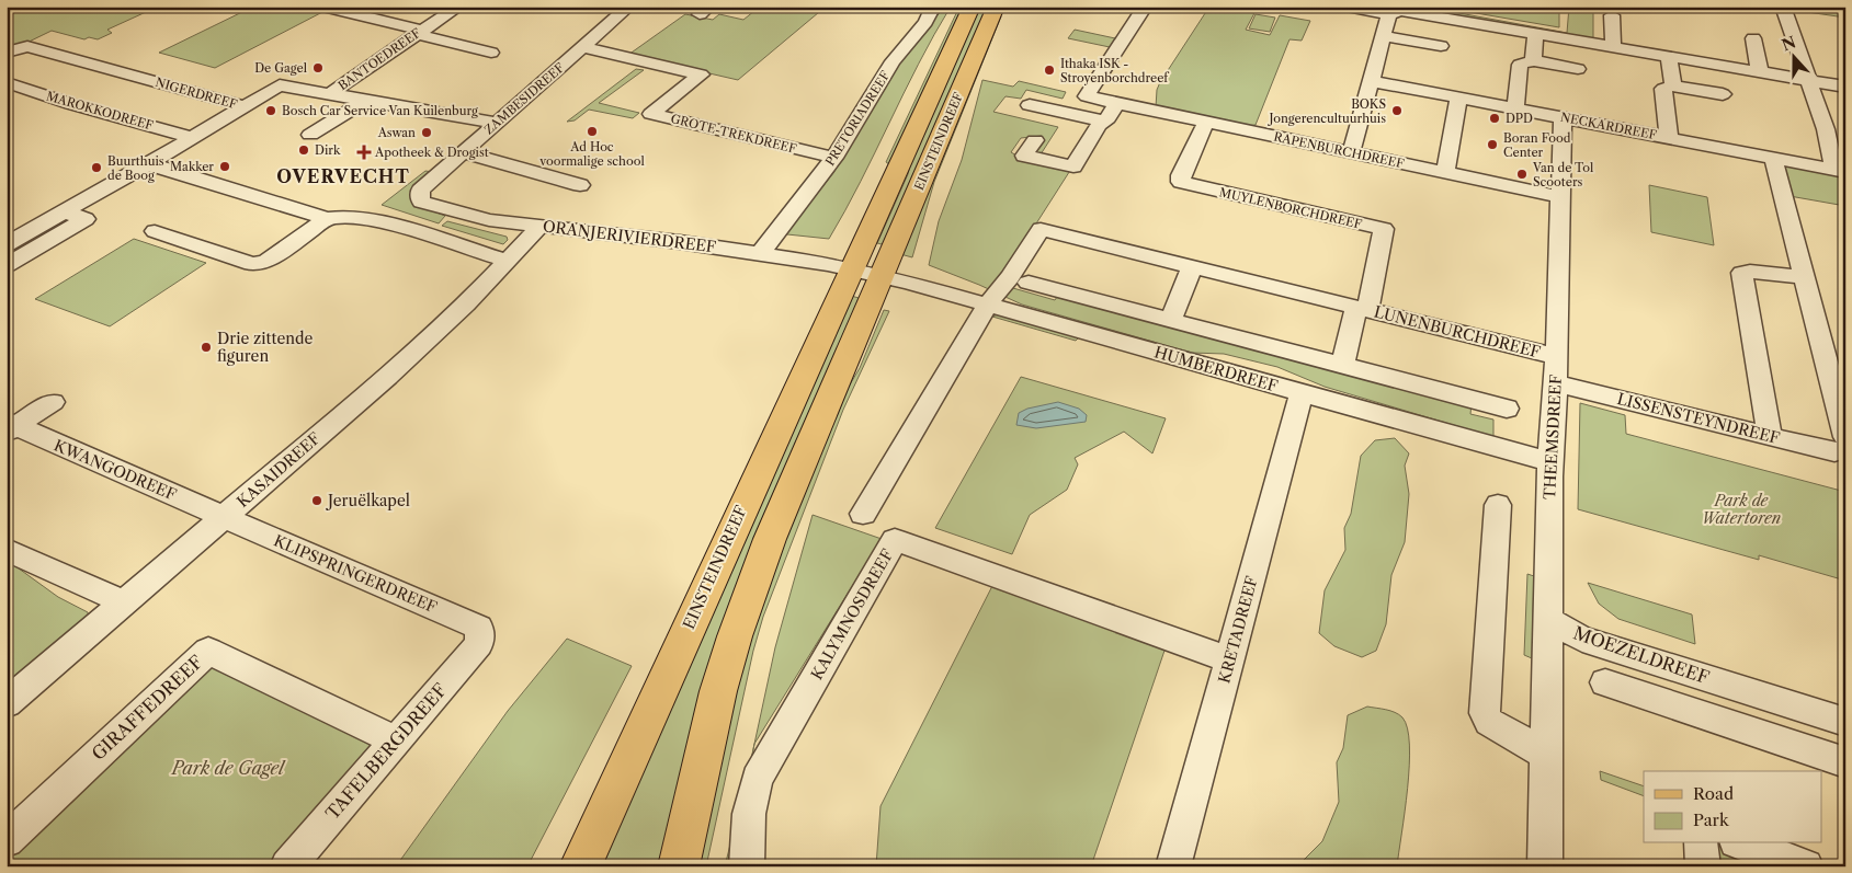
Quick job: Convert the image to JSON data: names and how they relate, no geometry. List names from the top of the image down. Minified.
{"streets":{"main road":["EINSTEINDREEF"],"street":["BANTOEDREEF","NIGERDREEF","ZAMBESIDREEF","MAROKKODREEF","PRETORIADREEF","NECKARDREEF","GROTE-TREKDREEF","RAPENBURCHDREEF","MUYLENBORCHDREEF","ORANJERIVIERDREEF","LUNENBURCHDREEF","HUMBERDREEF","LISSENSTEYNDREEF","THEEMSDREEF","KWANGODREEF","KASAIDREEF","KLIPSPRINGERDREEF","KALYMNOSDREEF","KRETADREEF","MOEZELDREEF","GIRAFFEDREEF","TAFELBERGDREEF"]},"crossings":[["BANTOEDREEF","NIGERDREEF"],["NIGERDREEF","ZAMBESIDREEF"],["ZAMBESIDREEF","GROTE-TREKDREEF"],["ZAMBESIDREEF","ORANJERIVIERDREEF"],["PRETORIADREEF","GROTE-TREKDREEF"],["PRETORIADREEF","ORANJERIVIERDREEF"],["NECKARDREEF","THEEMSDREEF"],["EINSTEINDREEF","ORANJERIVIERDREEF"],["EINSTEINDREEF","HUMBERDREEF"],["RAPENBURCHDREEF","MUYLENBORCHDREEF"],["RAPENBURCHDREEF","THEEMSDREEF"],["MUYLENBORCHDREEF","LUNENBURCHDREEF"],["ORANJERIVIERDREEF","HUMBERDREEF"],["ORANJERIVIERDREEF","KASAIDREEF"],["LUNENBURCHDREEF","HUMBERDREEF"],["LUNENBURCHDREEF","THEEMSDREEF"],["HUMBERDREEF","THEEMSDREEF"],["HUMBERDREEF","KRETADREEF"],["LISSENSTEYNDREEF","THEEMSDREEF"],["THEEMSDREEF","MOEZELDREEF"],["KWANGODREEF","KASAIDREEF"],["KWANGODREEF","KLIPSPRINGERDREEF"],["KASAIDREEF","KLIPSPRINGERDREEF"],["KLIPSPRINGERDREEF","TAFELBERGDREEF"],["KALYMNOSDREEF","KRETADREEF"],["GIRAFFEDREEF","TAFELBERGDREEF"]],"districts":["OVERVECHT"],"parks":["Park de Watertoren","Park de Gagel"],"places":{"other":["De Gagel","Ithaka ISK - Stroyenborchdreef","Bosch Car Service Van Kuilenburg","BOKS Jongerencultuurhuis","DPD","Ad Hoc voormalige school","Aswan","Boran Food Center","Dirk","Makker","Buurthuis de Boog","Van de Tol Scooters","Drie zittende figuren","Jeruëlkapel"],"health":["Apotheek & Drogist"]},"legend":["Road","Park"],"north":"top"}
